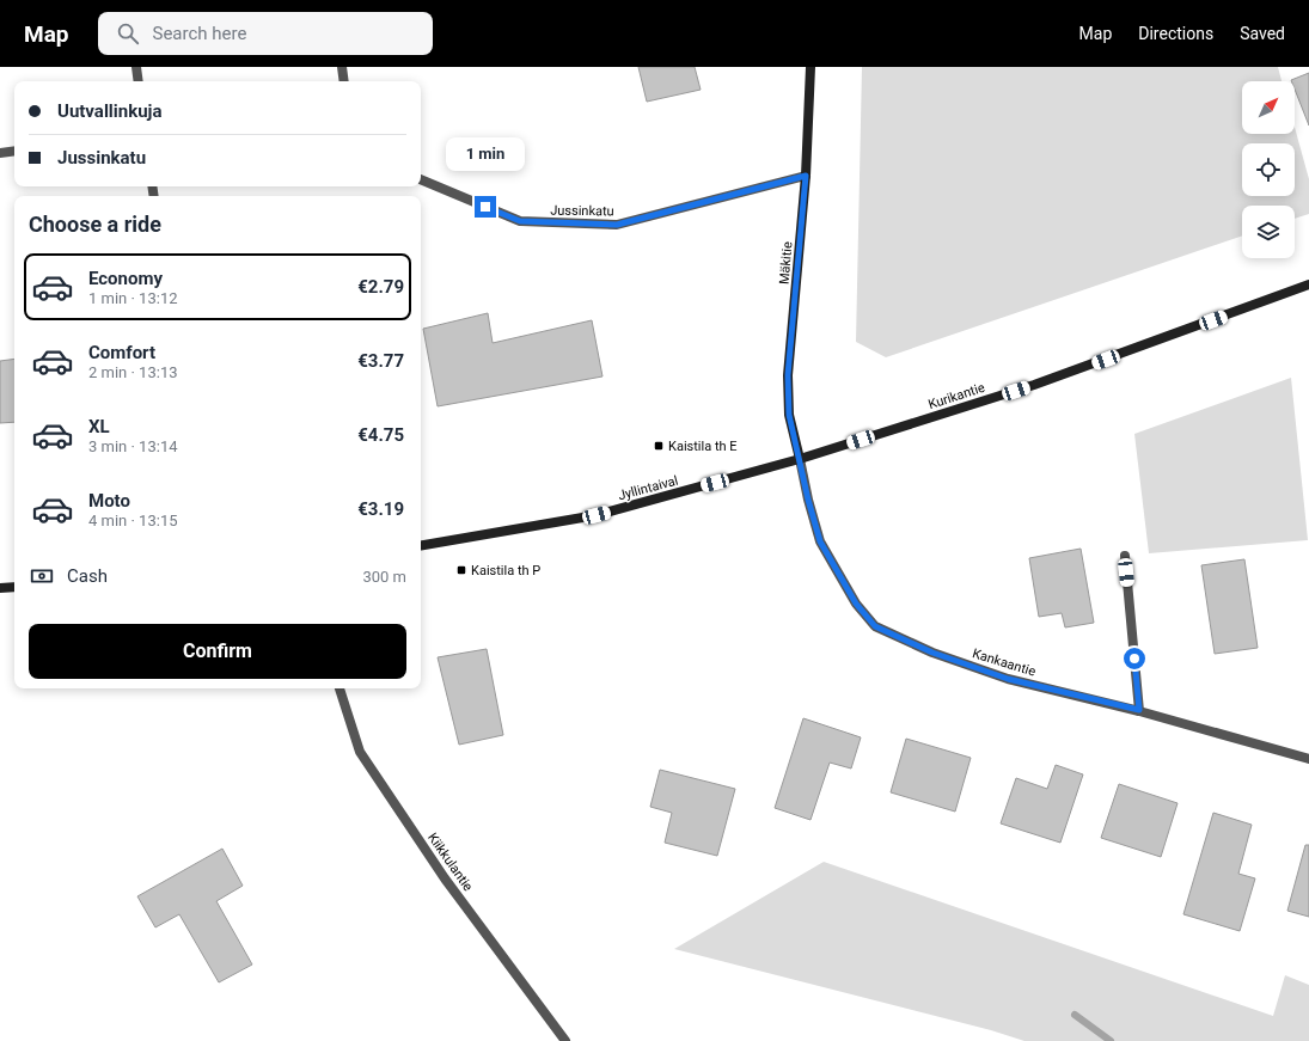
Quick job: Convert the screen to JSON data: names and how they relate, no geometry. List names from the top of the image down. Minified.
{"streets":{"street":["Jussinkatu","Mäkitie","Kurikantie","Jyllintaival","Kankaantie","Kiikkulantie"]},"crossings":[["Jussinkatu","Mäkitie"],["Mäkitie","Kurikantie"],["Mäkitie","Jyllintaival"],["Mäkitie","Kankaantie"],["Kurikantie","Jyllintaival"],["Kurikantie","Kankaantie"],["Jyllintaival","Kankaantie"]],"places":{"transit":["Kaistila th E","Kaistila th P"]},"north":"top right","page":{"header":"Map","search":"Search here","nav":["Map","Directions","Saved"],"banner":["Uutvallinkuja","Jussinkatu"],"bubble":"1 min","heading":"Choose a ride","list":[{"name":"Economy","note":"1 min · 13:12","value":"€2.79"},{"name":"Comfort","note":"2 min · 13:13","value":"€3.77"},{"name":"XL","note":"3 min · 13:14","value":"€4.75"},{"name":"Moto","note":"4 min · 13:15","value":"€3.19"}],"pay":["Cash","300 m"],"buttons":"Confirm"}}
